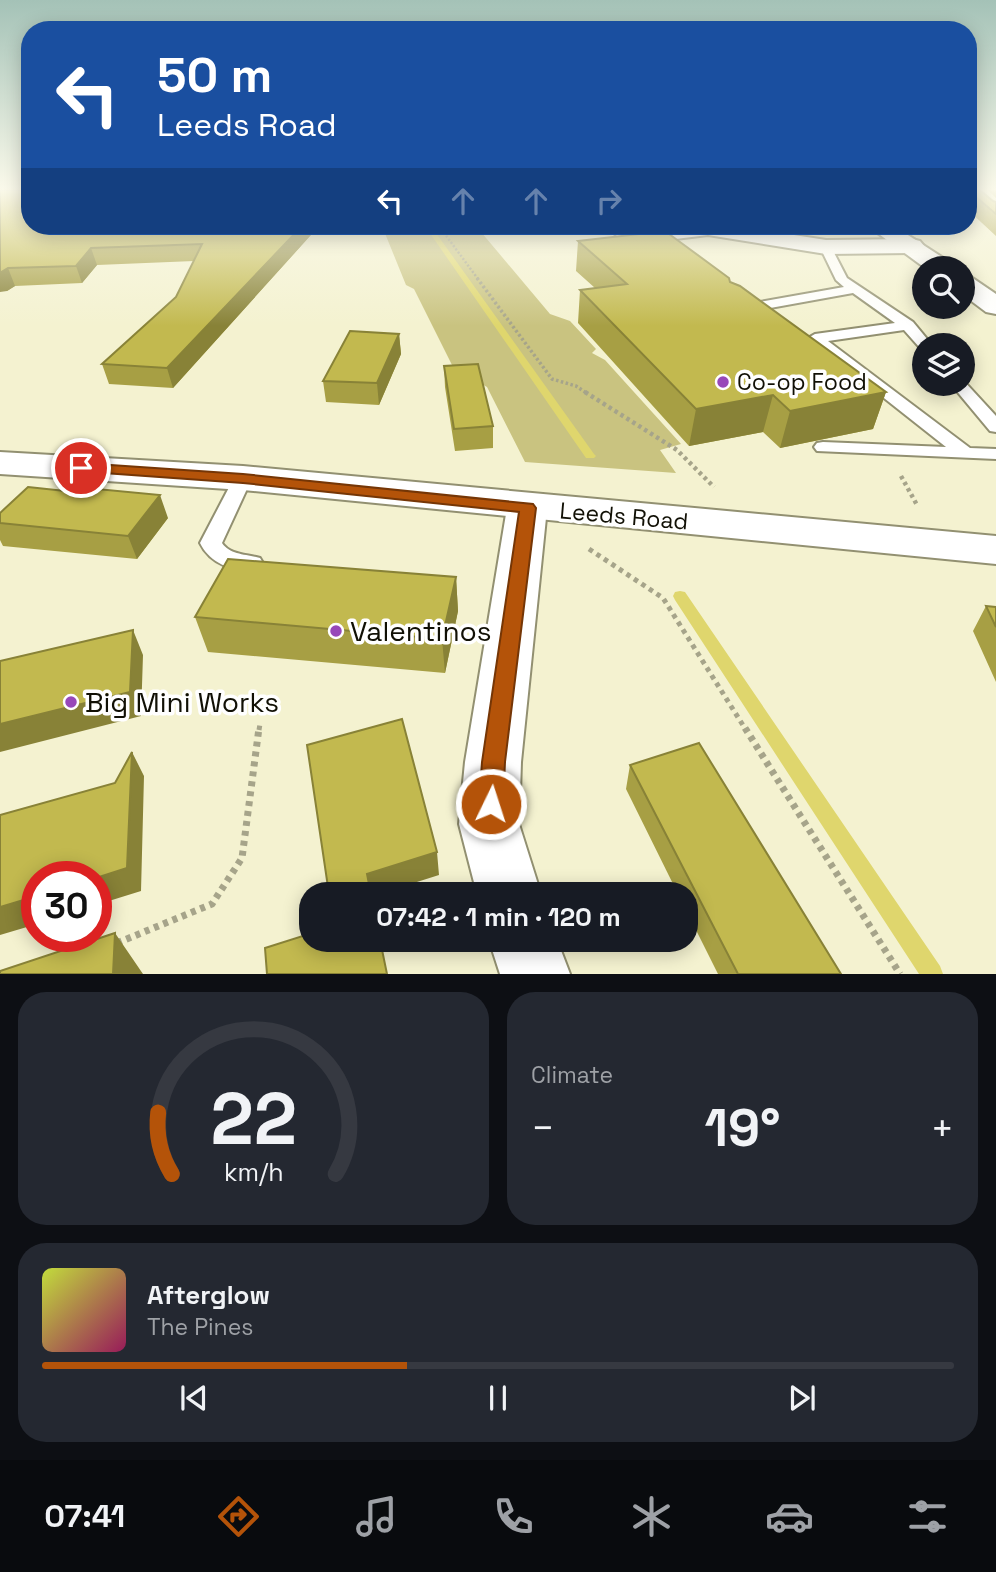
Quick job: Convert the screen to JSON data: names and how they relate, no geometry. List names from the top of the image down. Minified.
{"streets":{"street":["Leeds Road"]},"places":["Co-op Food","Valentinos","Big Mini Works"],"page":{"turn":["50 m","Leeds Road"],"limit":"30","trip":"07:42 · 1 min · 120 m","tile":"Climate","heat":["−","19°","+"],"song":["Afterglow","The Pines"],"tabs":"07:41","gauge":["22","km/h"]}}
